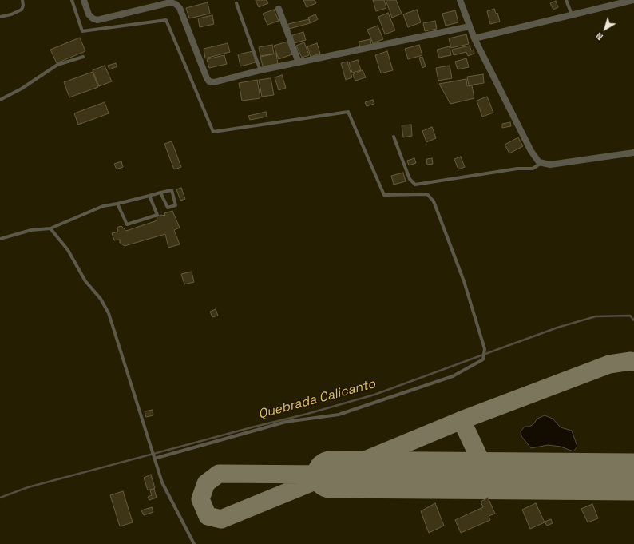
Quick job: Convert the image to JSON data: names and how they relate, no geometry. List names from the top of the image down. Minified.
{"water":["Quebrada Calicanto"],"north":"bottom left"}
